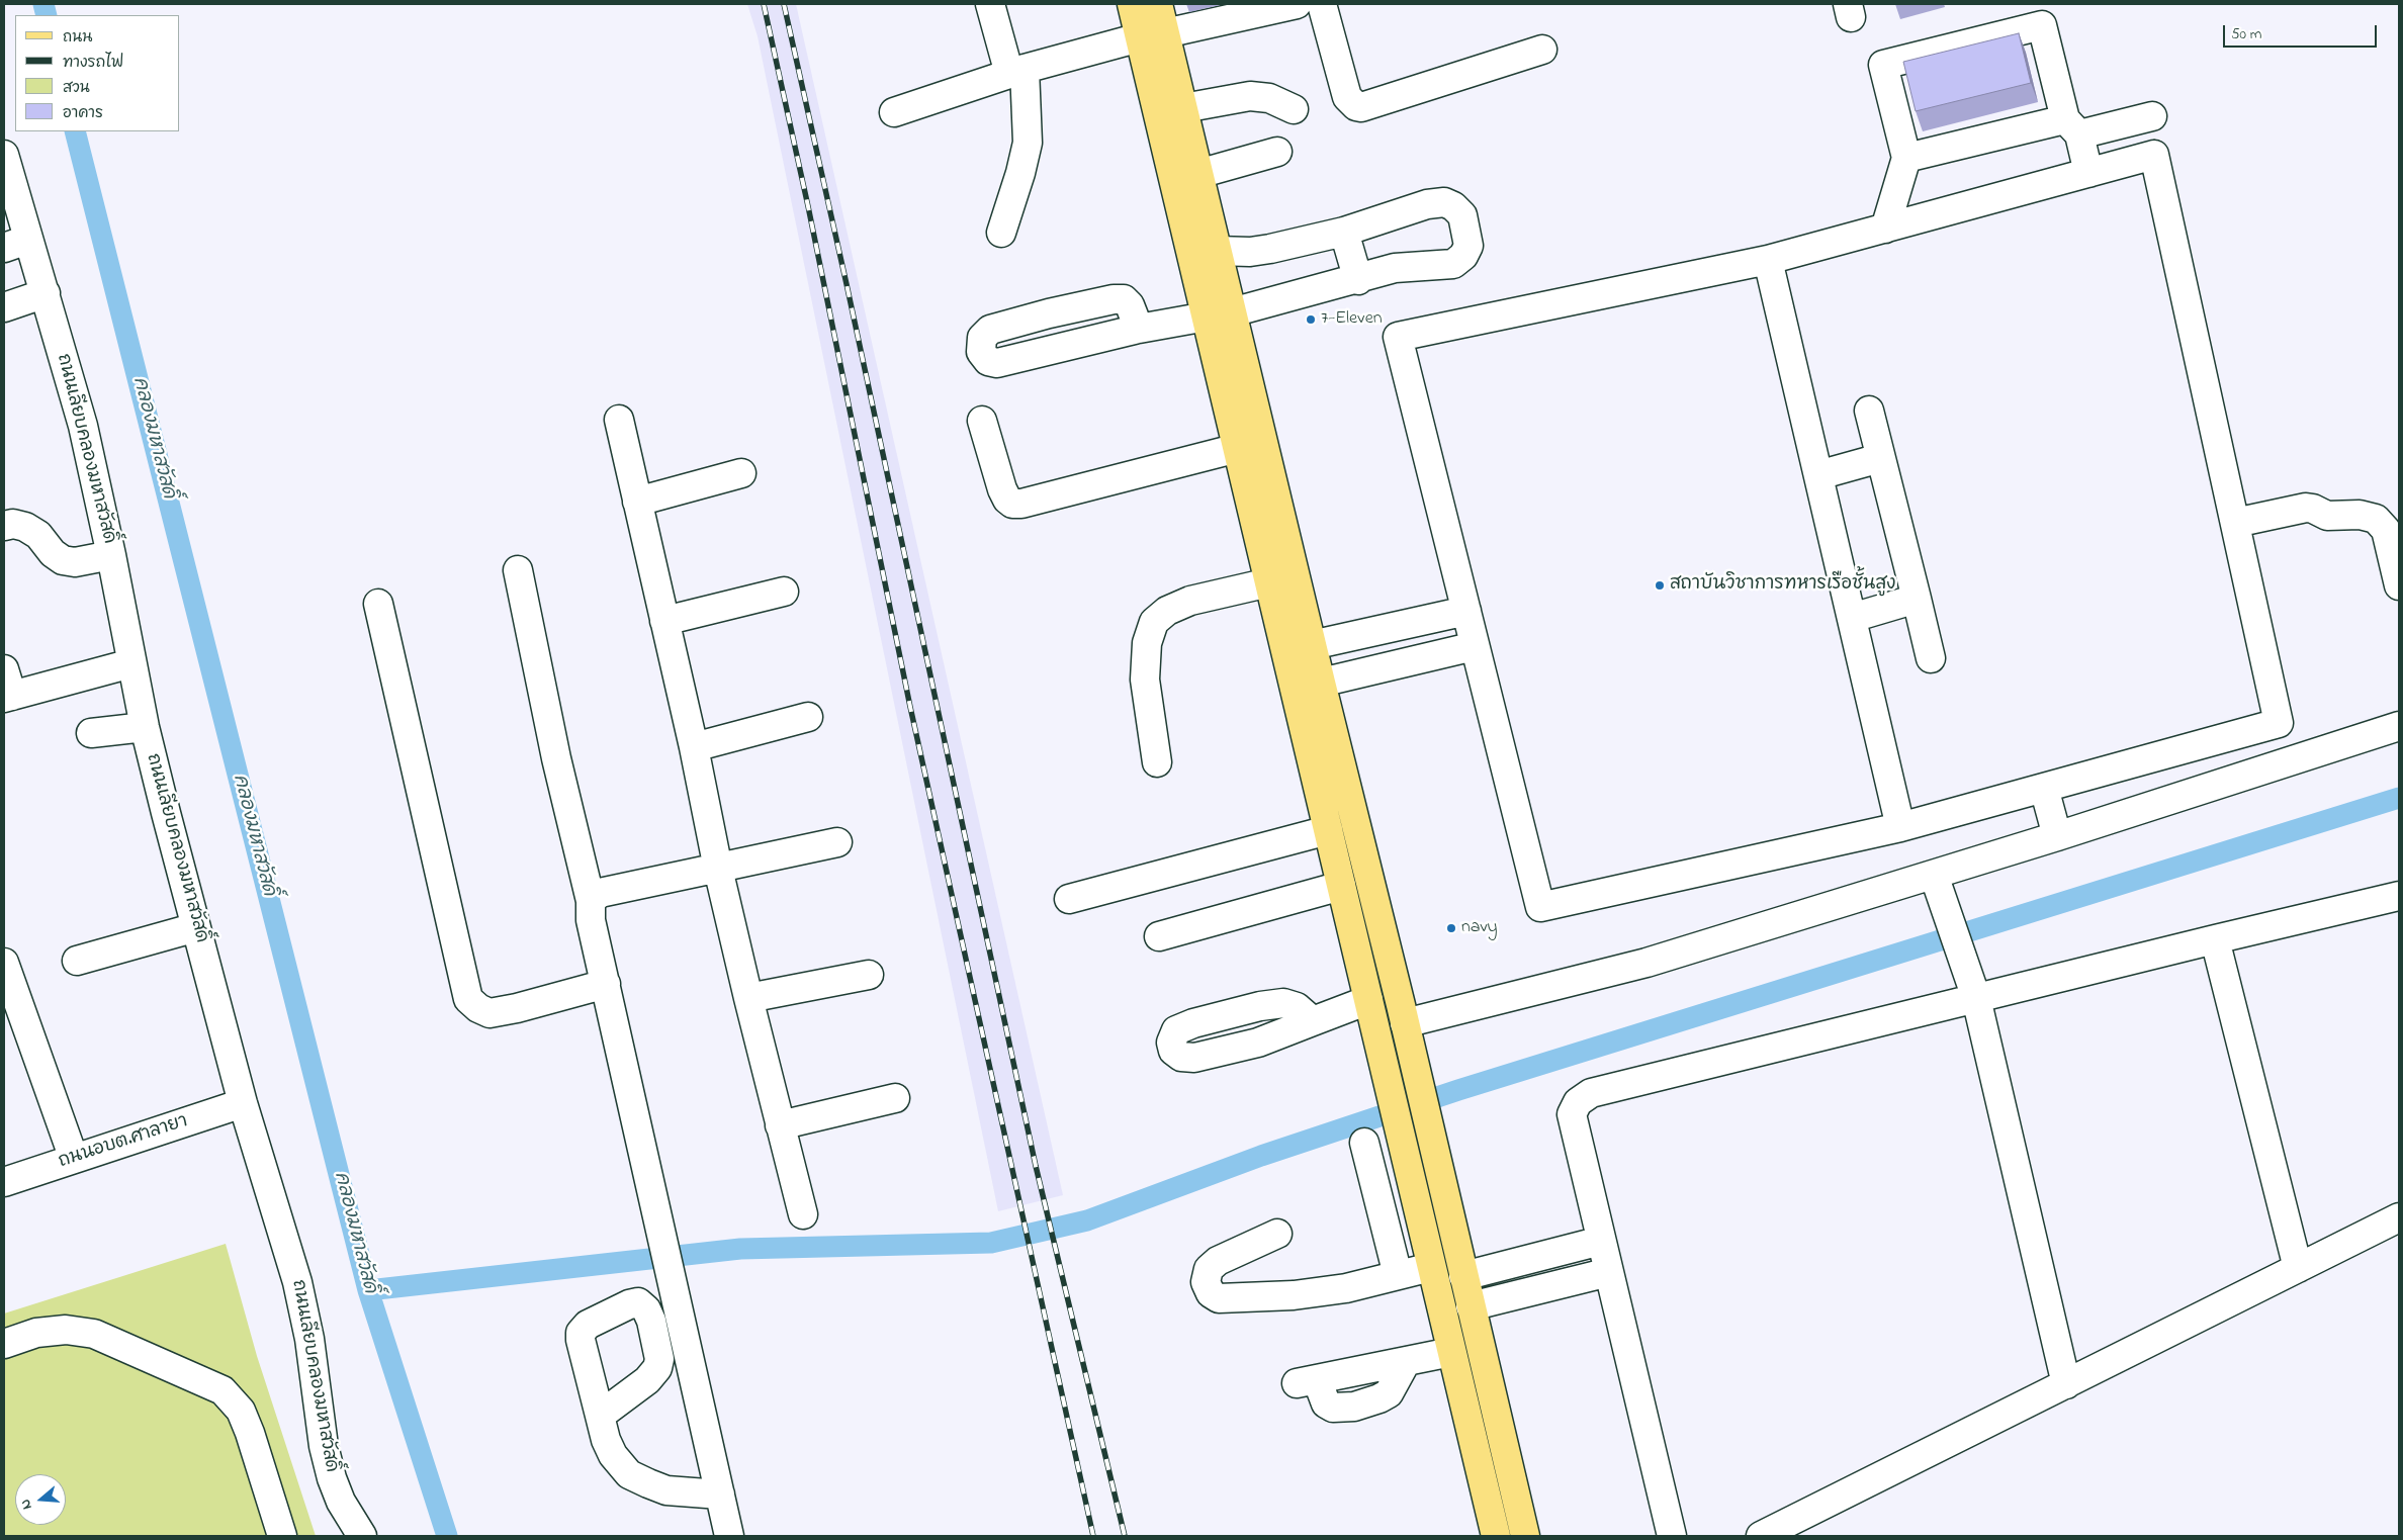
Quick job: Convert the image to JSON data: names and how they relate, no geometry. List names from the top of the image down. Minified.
{"streets":{"street":["ถนนเลียบคลองมหาสวัสดิ์","ถนนอบต.ศาลายา"]},"crossings":[["ถนนเลียบคลองมหาสวัสดิ์","ถนนอบต.ศาลายา"]],"water":["คลองมหาสวัสดิ์"],"places":["7-Eleven","สถาบันวิชาการทหารเรือชั้นสูง","navy"],"legend":["ถนน","ทางรถไฟ","สวน","อาคาร"],"scale_bar":"50 m","north":"left"}
